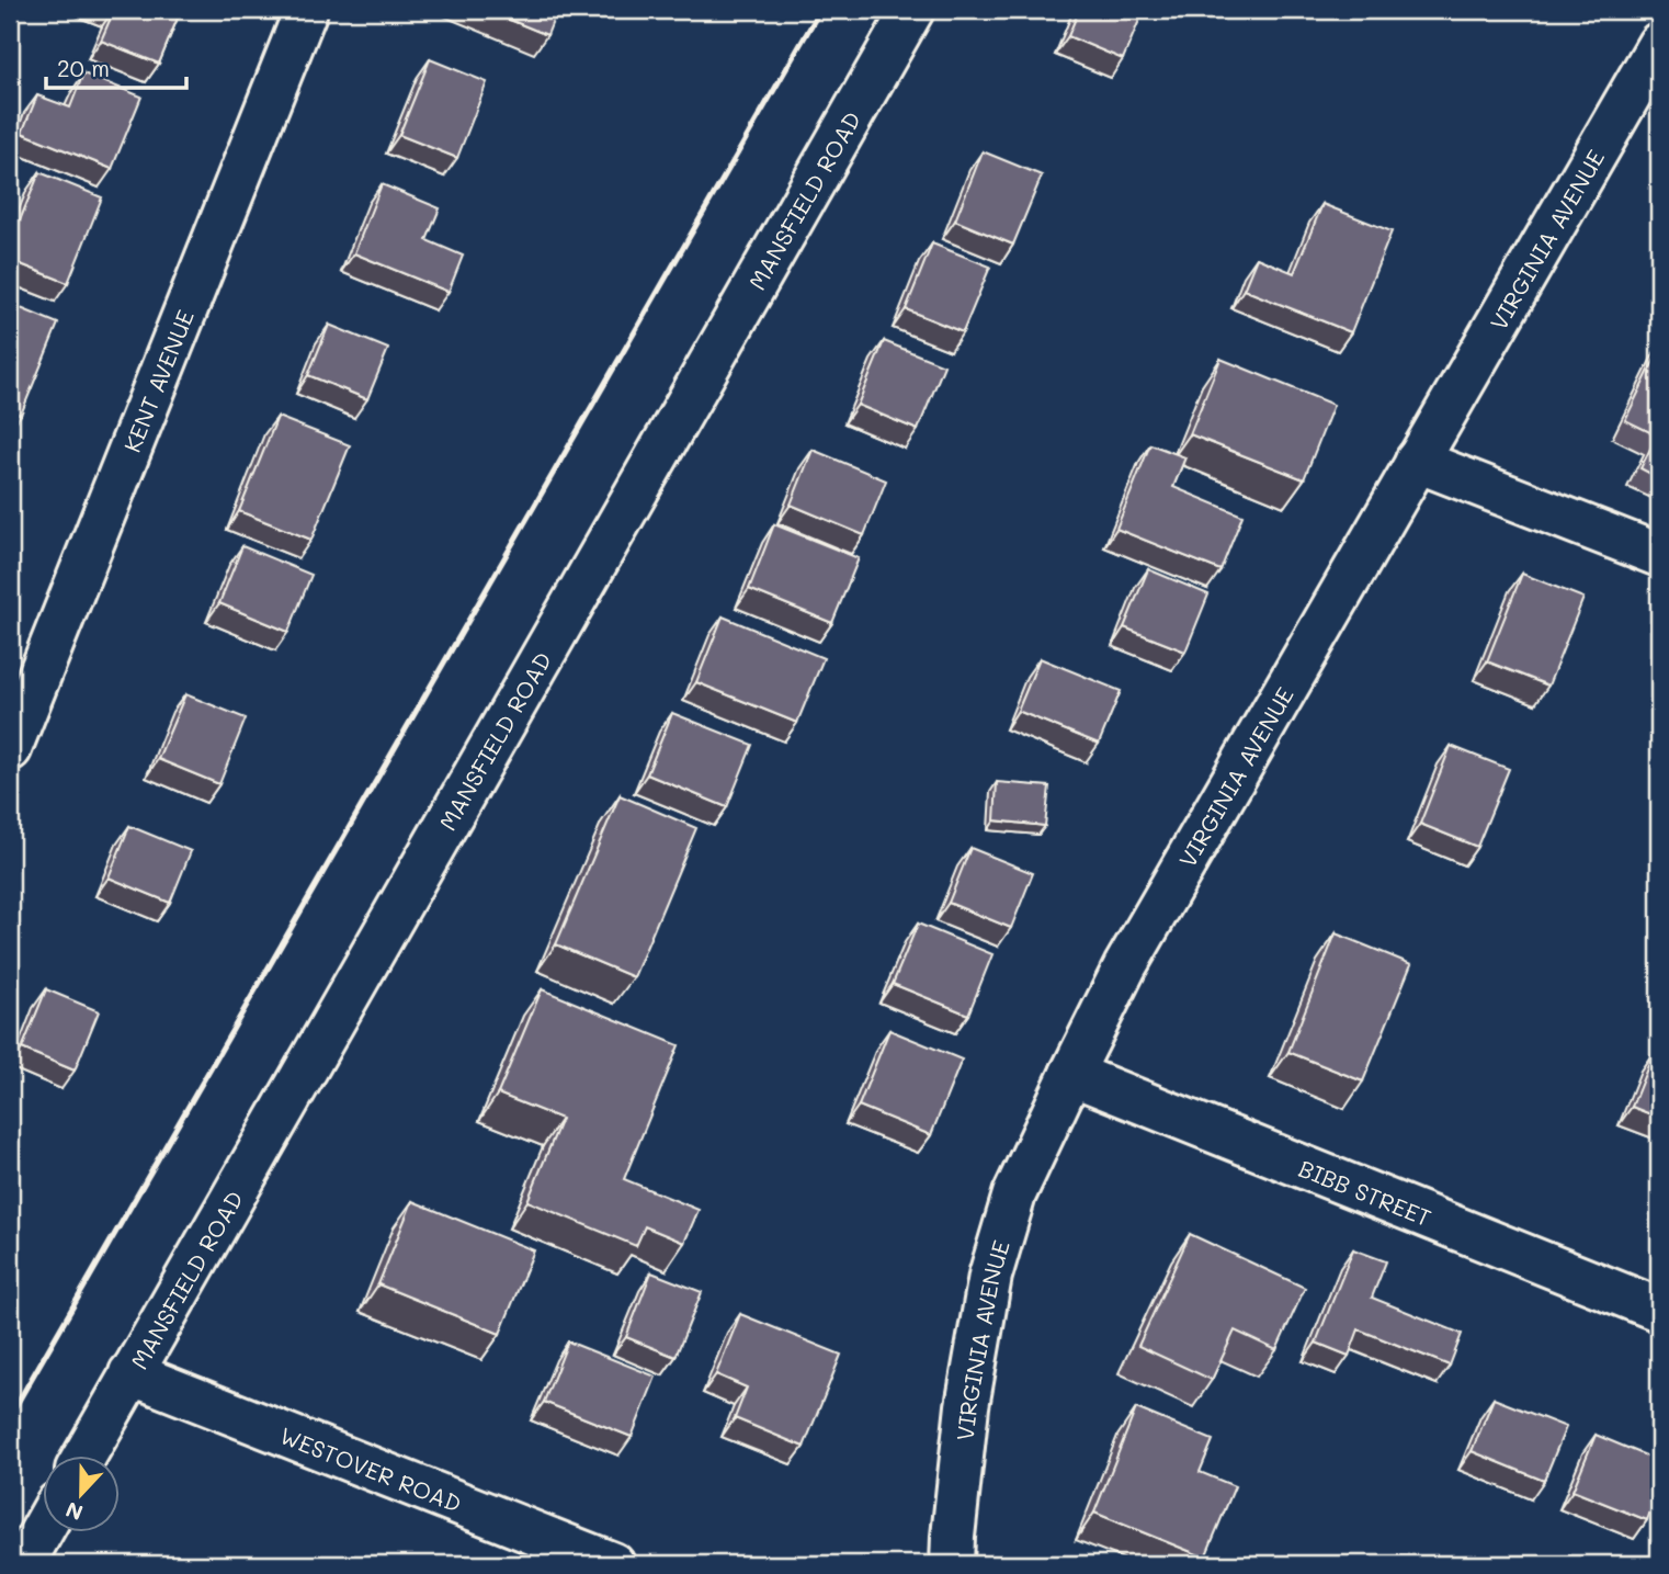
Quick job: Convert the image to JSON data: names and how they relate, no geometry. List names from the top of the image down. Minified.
{"streets":{"street":["MANSFIELD ROAD","VIRGINIA AVENUE","KENT AVENUE","BIBB STREET","WESTOVER ROAD"]},"crossings":[["MANSFIELD ROAD","WESTOVER ROAD"],["VIRGINIA AVENUE","BIBB STREET"]],"scale_bar":"20 m","north":"bottom"}
